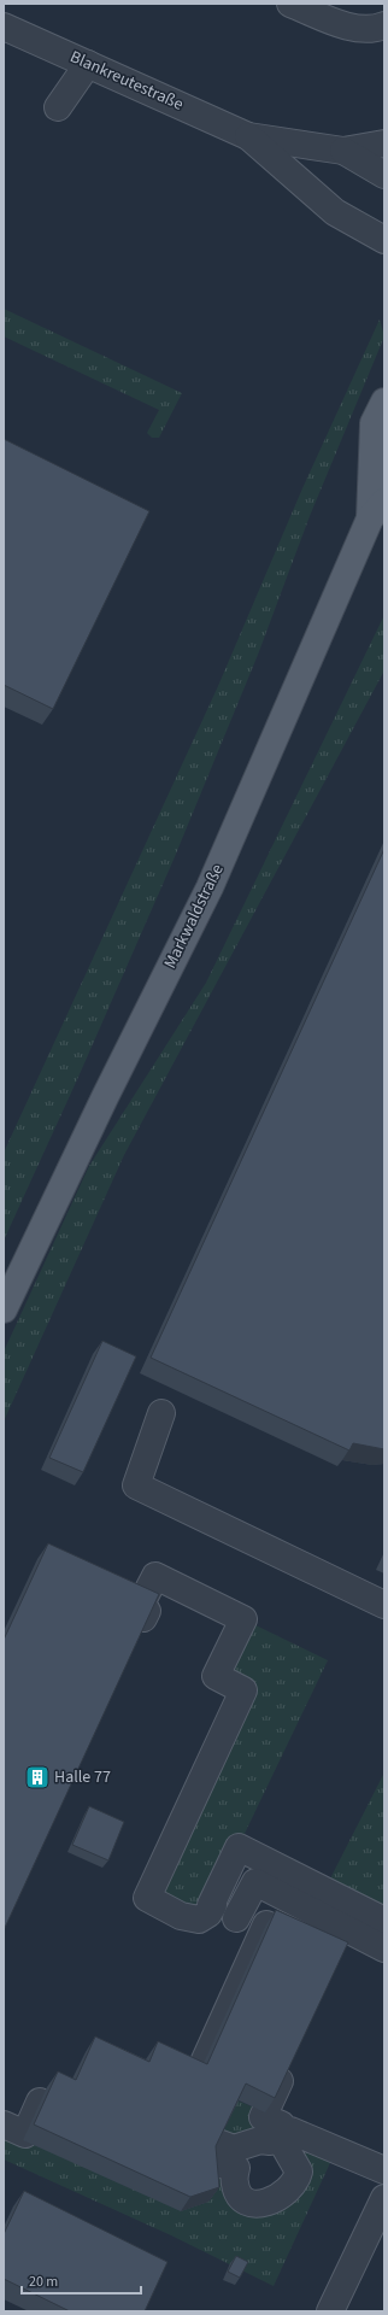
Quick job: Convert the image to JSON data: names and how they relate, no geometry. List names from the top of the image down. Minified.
{"streets":{"main road":["Markwaldstraße"],"street":["Blankreutestraße"]},"places":{"building":["Halle 77"]},"scale_bar":"20 m"}
